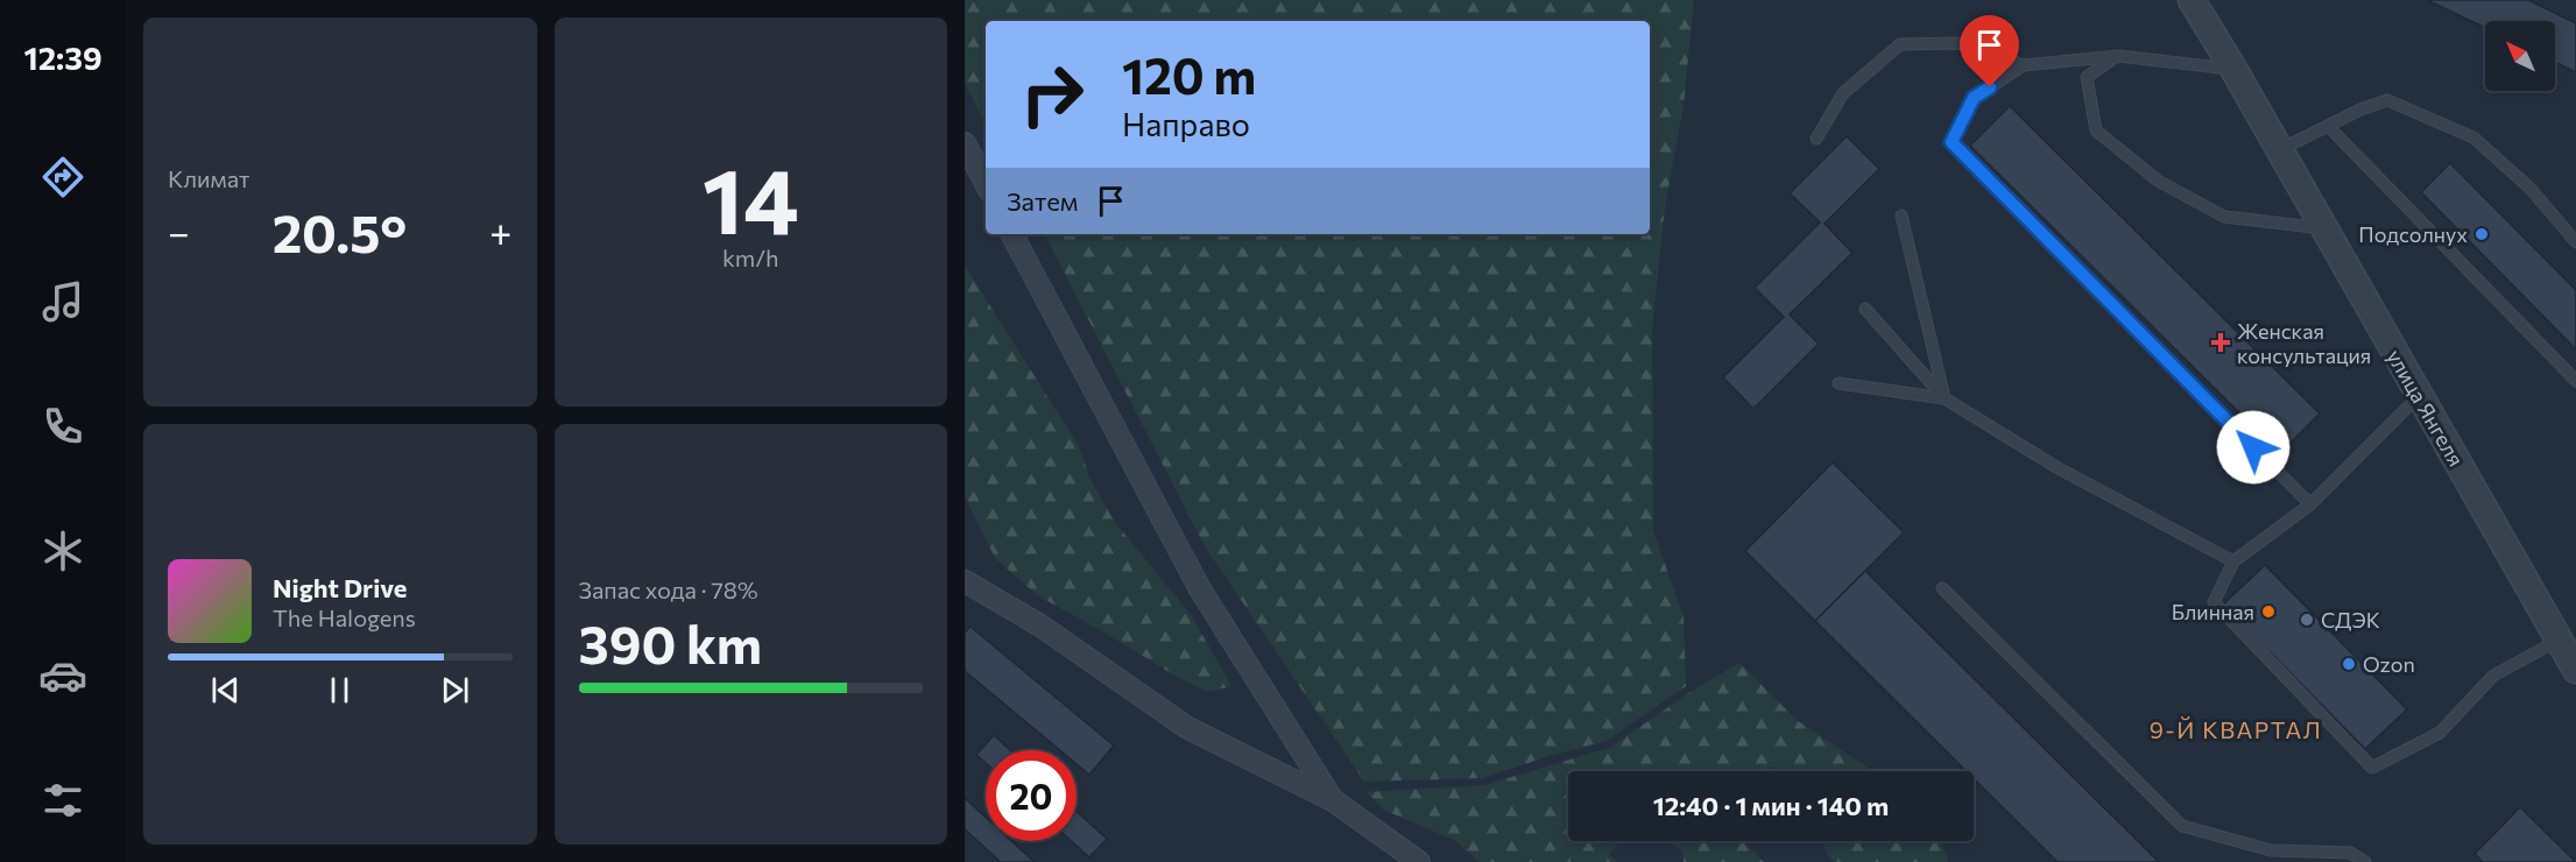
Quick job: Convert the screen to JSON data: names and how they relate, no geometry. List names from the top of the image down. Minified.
{"streets":{"street":["улица Янгеля"]},"districts":["9-Й КВАРТАЛ"],"places":{"other":["Подсолнух","Блинная","СДЭК","Ozon"],"health":["Женская консультация"]},"north":"top left","page":{"tabs":"12:39","tile":["Климат",["14","km/h"],["Запас хода · 78%","390 km"]],"turn":["120 m","Направо"],"then":"Затем","heat":["−","20.5°","+"],"song":["Night Drive","The Halogens"],"limit":"20","trip":"12:40 · 1 мин · 140 m"}}
